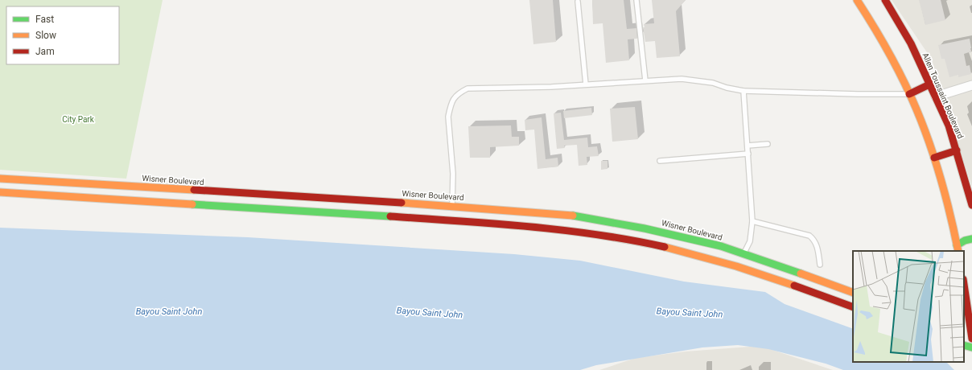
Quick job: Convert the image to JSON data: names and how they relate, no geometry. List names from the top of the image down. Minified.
{"streets":{"street":["Allen Toussaint Boulevard","Wisner Boulevard"]},"water":["Bayou Saint John"],"parks":["City Park"],"legend":["Fast","Slow","Jam"]}
